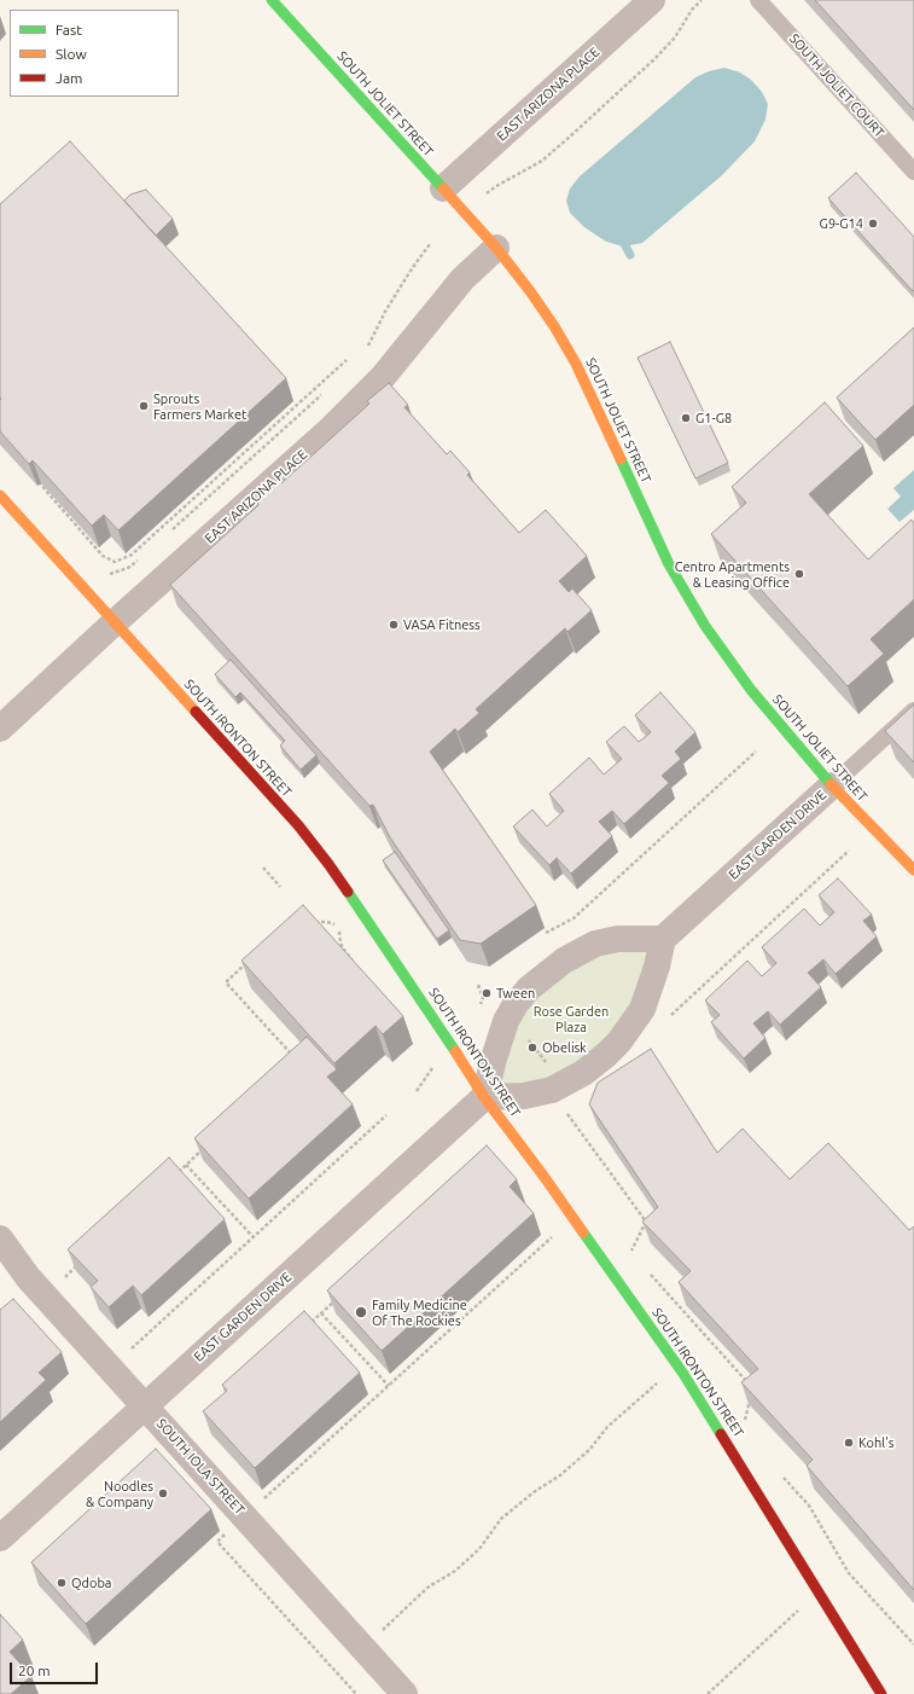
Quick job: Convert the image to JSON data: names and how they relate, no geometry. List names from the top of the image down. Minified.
{"streets":{"street":["EAST ARIZONA PLACE","SOUTH JOLIET STREET","SOUTH IRONTON STREET","EAST GARDEN DRIVE","SOUTH IOLA STREET"],"lane":["SOUTH JOLIET COURT"]},"crossings":[["EAST ARIZONA PLACE","SOUTH JOLIET STREET"],["EAST ARIZONA PLACE","SOUTH IRONTON STREET"],["SOUTH JOLIET STREET","EAST GARDEN DRIVE"],["SOUTH IRONTON STREET","EAST GARDEN DRIVE"],["EAST GARDEN DRIVE","SOUTH IOLA STREET"]],"parks":["Rose Garden Plaza"],"places":["G9-G14","Sprouts Farmers Market","G1-G8","Centro Apartments & Leasing Office","VASA Fitness","Tween","Obelisk","Family Medicine Of The Rockies","Kohl's","Noodles & Company","Qdoba"],"legend":["Fast","Slow","Jam"],"scale_bar":"20 m"}
